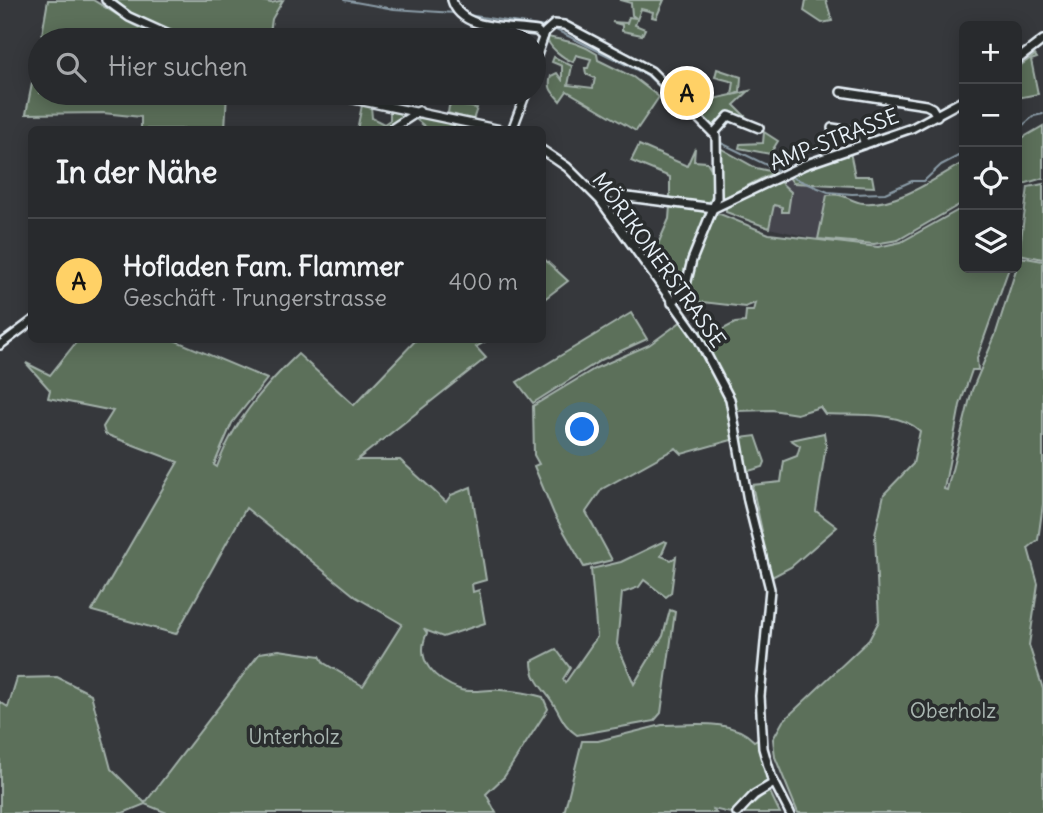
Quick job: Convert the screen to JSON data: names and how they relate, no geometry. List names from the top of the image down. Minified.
{"streets":{"street":["AMP-STRASSE","MÖRIKONERSTRASSE"]},"parks":["Oberholz","Unterholz"],"page":{"map_buttons":["+","−"],"search":"Hier suchen","pins":"A","heading":"In der Nähe","list":[{"mark":"A","name":"Hofladen Fam. Flammer","note":"Geschäft · Trungerstrasse","value":"400 m"}]}}
